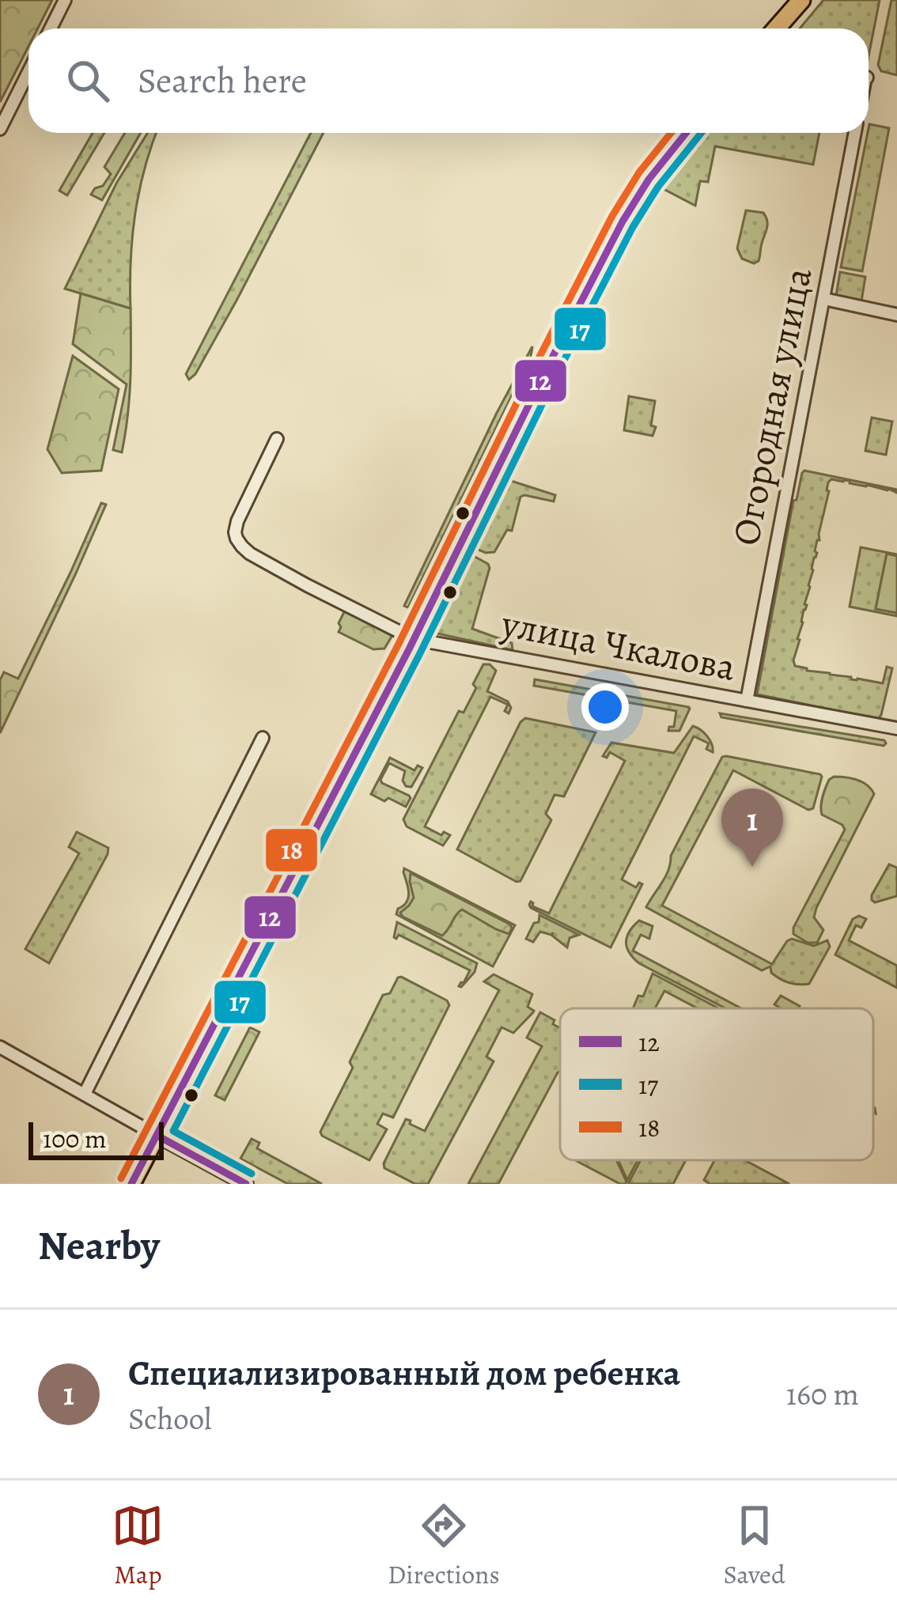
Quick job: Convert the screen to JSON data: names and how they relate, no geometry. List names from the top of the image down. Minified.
{"streets":{"street":["Огородная улица","улица Чкалова"]},"crossings":[["Огородная улица","улица Чкалова"]],"lines":["transit line 12","transit line 17","transit line 18"],"legend":["12","17","18"],"scale_bar":"100 m","page":{"search":"Search here","pins":"1","scale":"100 m","heading":"Nearby","list":[{"mark":"1","name":"Специализированный дом ребенка","note":"School","value":"160 m"}],"nav":["Map","Directions","Saved"]}}
